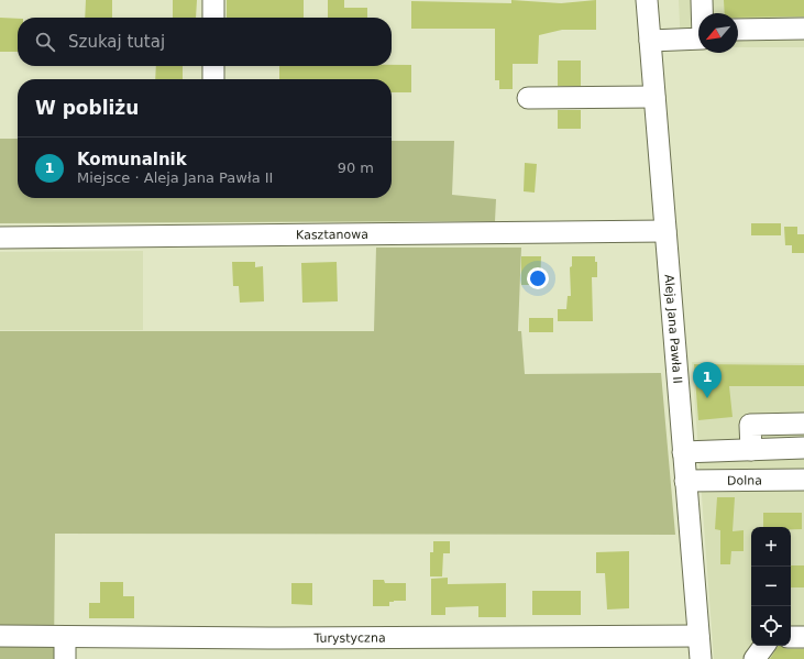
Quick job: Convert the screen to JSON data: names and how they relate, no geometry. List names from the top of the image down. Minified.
{"streets":{"street":["Kasztanowa","Aleja Jana Pawła II","Dolna","Turystyczna"]},"crossings":[["Kasztanowa","Aleja Jana Pawła II"],["Aleja Jana Pawła II","Dolna"],["Aleja Jana Pawła II","Turystyczna"]],"north":"bottom left","page":{"search":"Szukaj tutaj","heading":"W pobliżu","list":[{"mark":"1","name":"Komunalnik","note":"Miejsce · Aleja Jana Pawła II","value":"90 m"}],"pins":"1","map_buttons":["+","−"]}}
